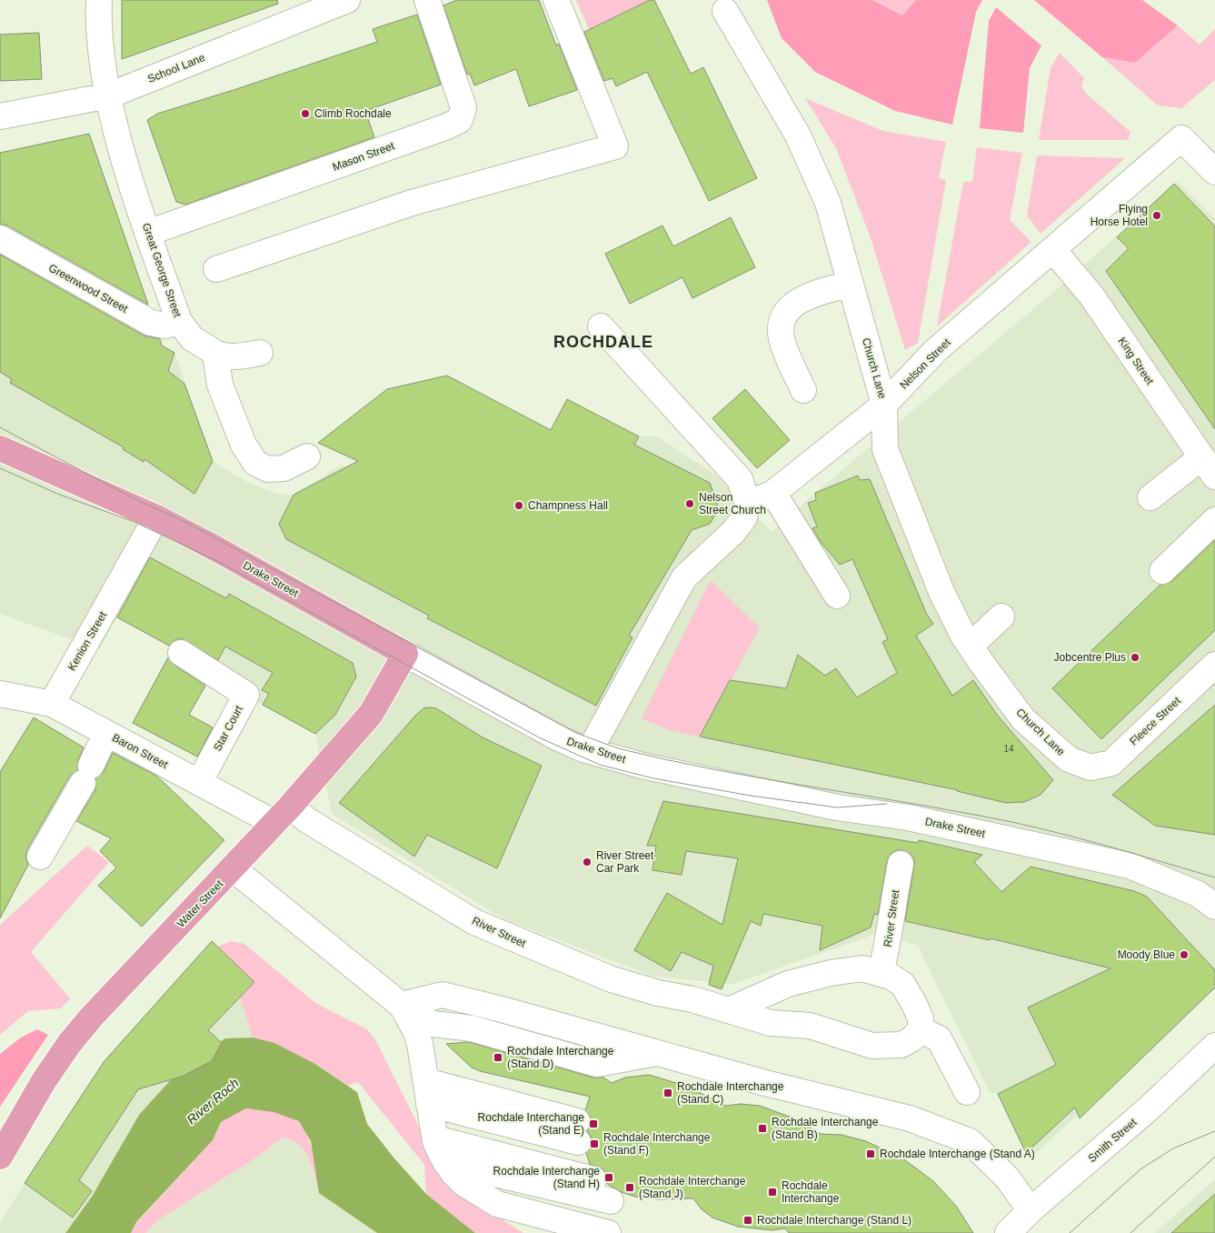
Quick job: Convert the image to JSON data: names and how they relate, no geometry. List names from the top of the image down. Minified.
{"streets":{"main road":["Drake Street","Water Street"],"street":["School Lane","Mason Street","Great George Street","Greenwood Street","King Street","Nelson Street","Church Lane","Kenion Street","Fleece Street","Star Court","Baron Street","River Street","Smith Street"]},"crossings":[["School Lane","Great George Street"],["Mason Street","Great George Street"],["Great George Street","Greenwood Street"],["King Street","Nelson Street"],["Nelson Street","Church Lane"],["Church Lane","Fleece Street"],["Drake Street","Kenion Street"],["Drake Street","Water Street"],["Kenion Street","Baron Street"],["Star Court","Baron Street"],["Baron Street","Water Street"],["Baron Street","River Street"],["Water Street","River Street"]],"districts":["ROCHDALE"],"water":["River Roch"],"places":{"other":["Climb Rochdale","Flying Horse Hotel","Nelson Street Church","Champness Hall","Jobcentre Plus","River Street Car Park","Moody Blue"],"transit":["Rochdale Interchange (Stand D)","Rochdale Interchange (Stand C)","Rochdale Interchange (Stand E)","Rochdale Interchange (Stand B)","Rochdale Interchange (Stand F)","Rochdale Interchange (Stand A)","Rochdale Interchange (Stand H)","Rochdale Interchange (Stand J)","Rochdale Interchange","Rochdale Interchange (Stand L)"]},"house_numbers":["14"]}
